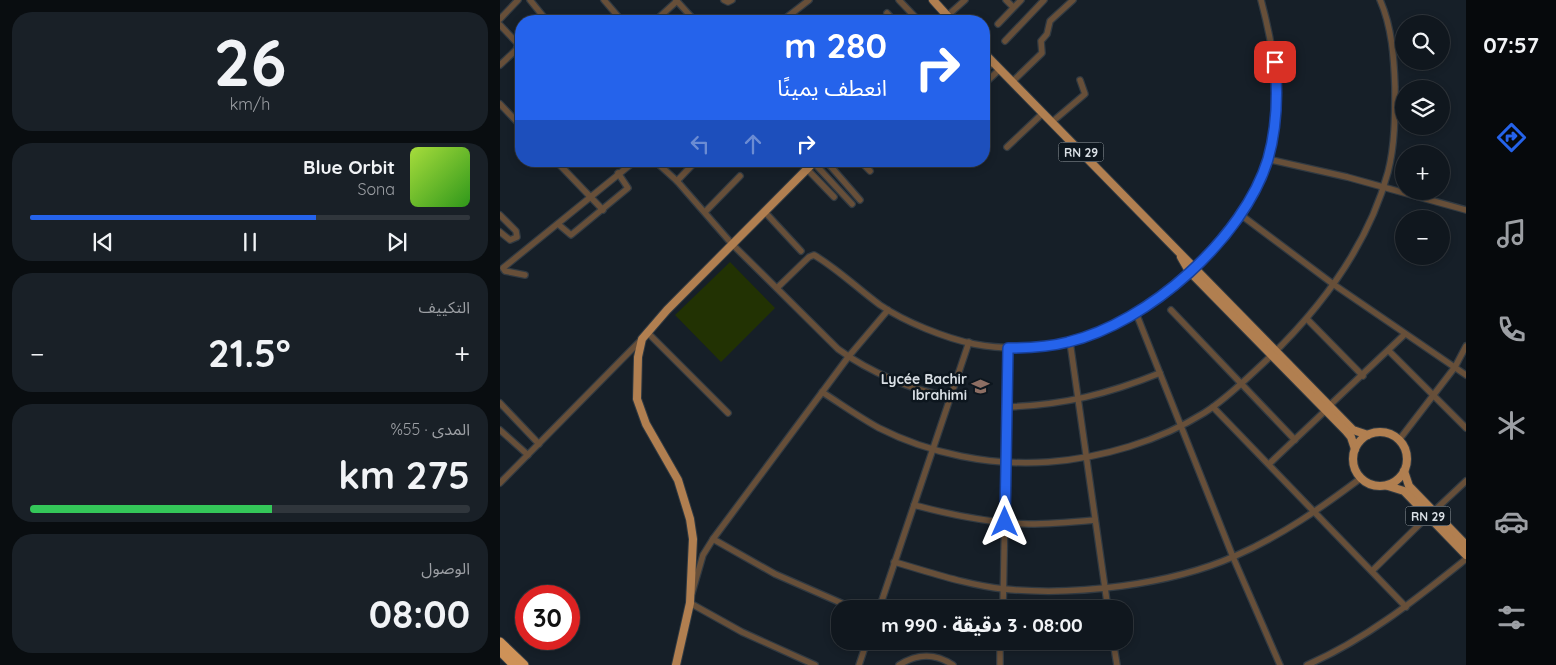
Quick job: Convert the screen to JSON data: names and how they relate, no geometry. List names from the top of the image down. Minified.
{"streets":{"main road":["RN 29"]},"places":{"school or university":["Lycée Bachir Ibrahimi"]},"page":{"tabs":"07:57","tile":[["26","km/h"],"التكييف",["المدى · 55%","275 km"],["الوصول","08:00"]],"map_buttons":["+","−"],"turn":["280 m","انعطف يمينًا"],"song":["Blue Orbit","Sona"],"heat":["−","21.5°","+"],"limit":"30","trip":"08:00 · 3 دقيقة · 990 m"}}
